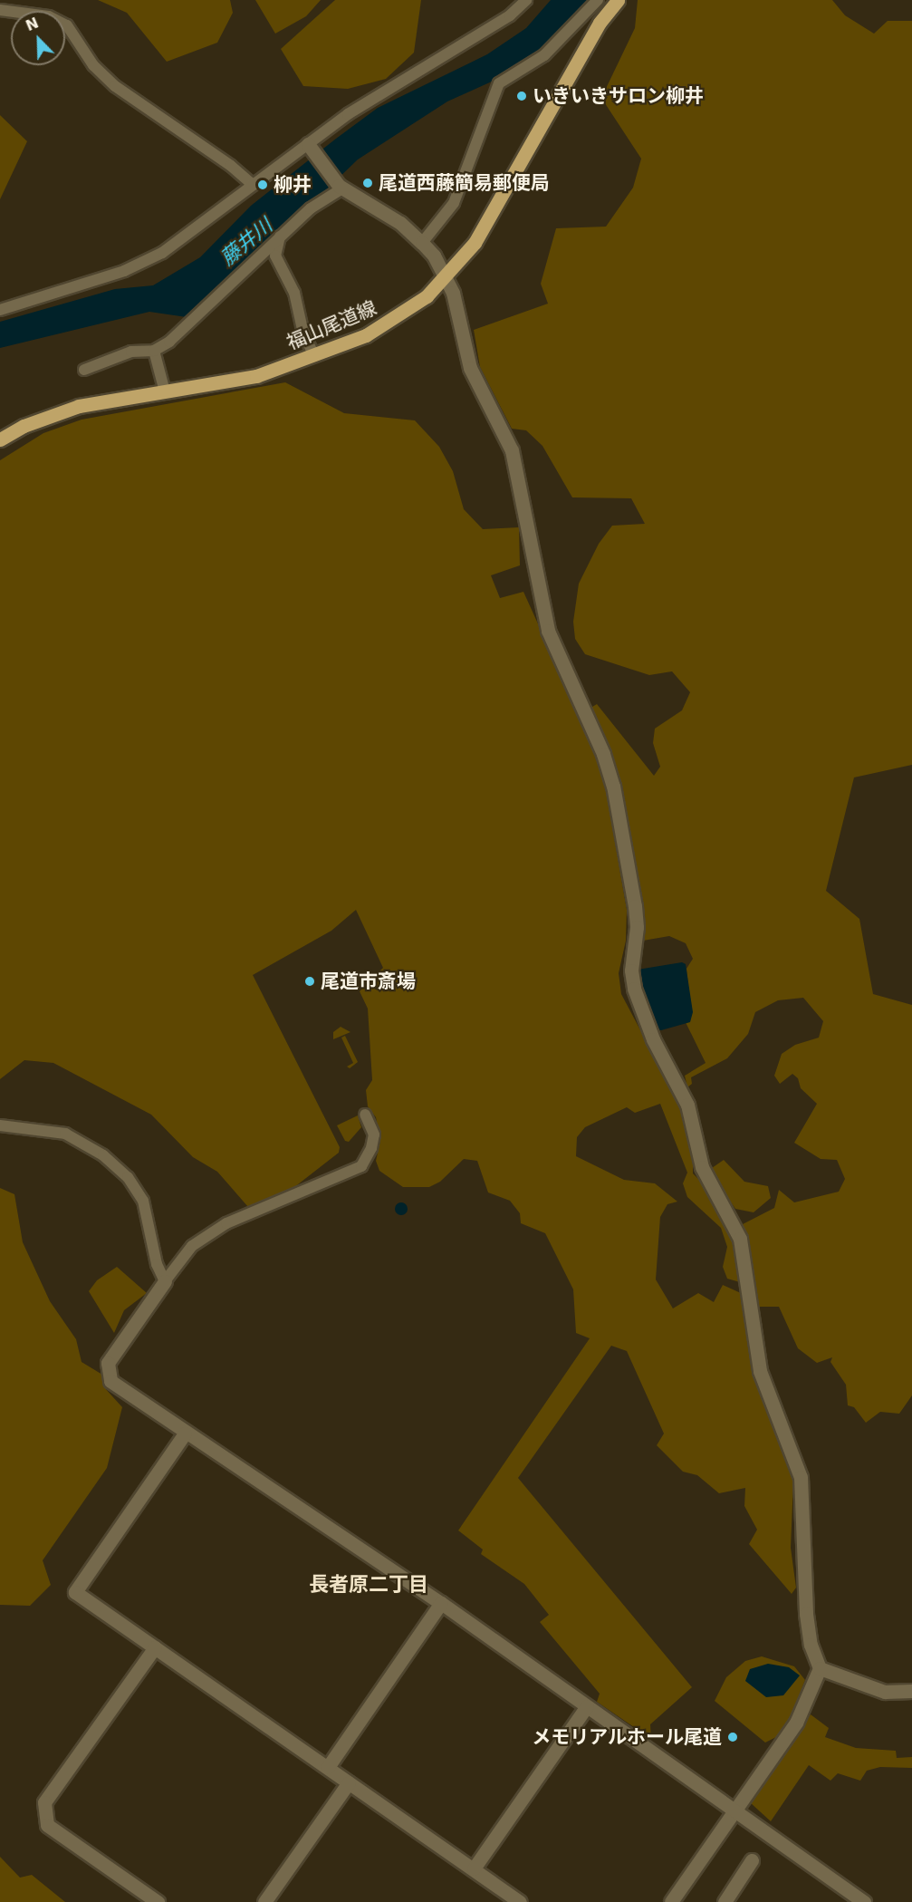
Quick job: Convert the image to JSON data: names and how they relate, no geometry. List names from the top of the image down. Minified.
{"streets":{"main road":["福山尾道線"]},"districts":["長者原二丁目"],"water":["藤井川"],"places":["いきいきサロン柳井","尾道西藤簡易郵便局","柳井","尾道市斎場","メモリアルホール尾道"],"north":"top left"}
